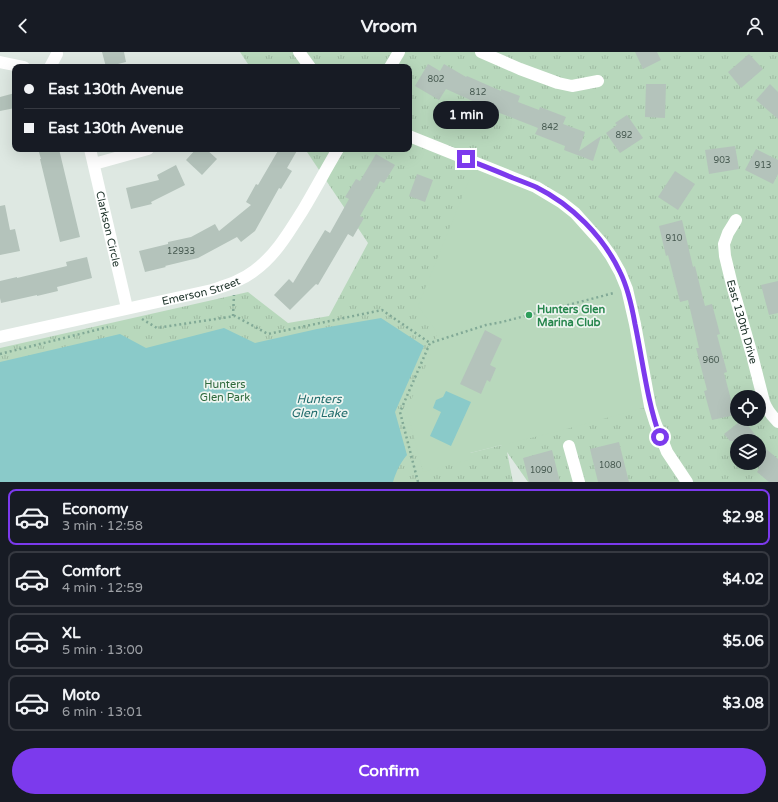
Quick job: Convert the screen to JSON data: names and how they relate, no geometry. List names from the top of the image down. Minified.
{"streets":{"street":["Clarkson Circle","Emerson Street","East 130th Drive"]},"crossings":[["Clarkson Circle","Emerson Street"]],"water":["Hunters Glen Lake"],"parks":["Hunters Glen Park"],"places":["Hunters Glen Marina Club"],"house_numbers":["802","812","842","892","903","913","910","12933","960","1080","1090"],"page":{"header":"Vroom","banner":["East 130th Avenue","East 130th Avenue"],"bubble":"1 min","list":[{"name":"Economy","note":"3 min · 12:58","value":"$2.98"},{"name":"Comfort","note":"4 min · 12:59","value":"$4.02"},{"name":"XL","note":"5 min · 13:00","value":"$5.06"},{"name":"Moto","note":"6 min · 13:01","value":"$3.08"}],"buttons":"Confirm"}}
